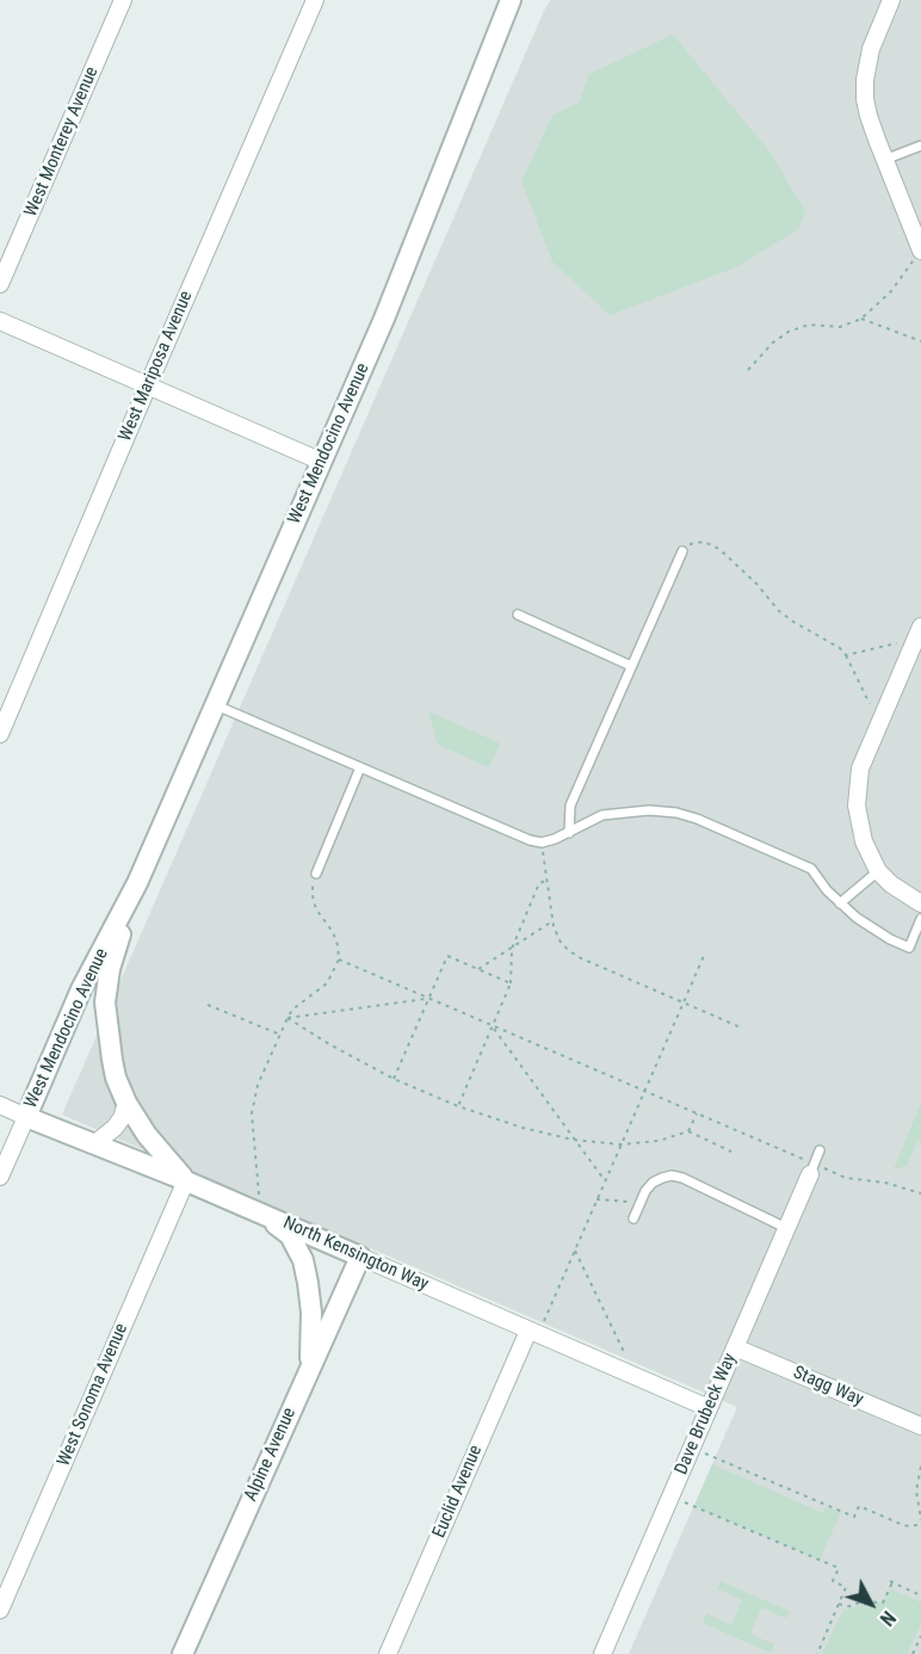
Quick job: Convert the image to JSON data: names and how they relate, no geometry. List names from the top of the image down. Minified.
{"streets":{"street":["West Monterey Avenue","West Mariposa Avenue","West Mendocino Avenue","North Kensington Way","Stagg Way","West Sonoma Avenue","Dave Brubeck Way","Alpine Avenue","Euclid Avenue"]},"crossings":[["West Mendocino Avenue","North Kensington Way"],["West Mendocino Avenue","West Sonoma Avenue"],["North Kensington Way","West Sonoma Avenue"],["North Kensington Way","Dave Brubeck Way"],["North Kensington Way","Alpine Avenue"],["North Kensington Way","Euclid Avenue"],["Stagg Way","Dave Brubeck Way"]],"north":"bottom right"}
